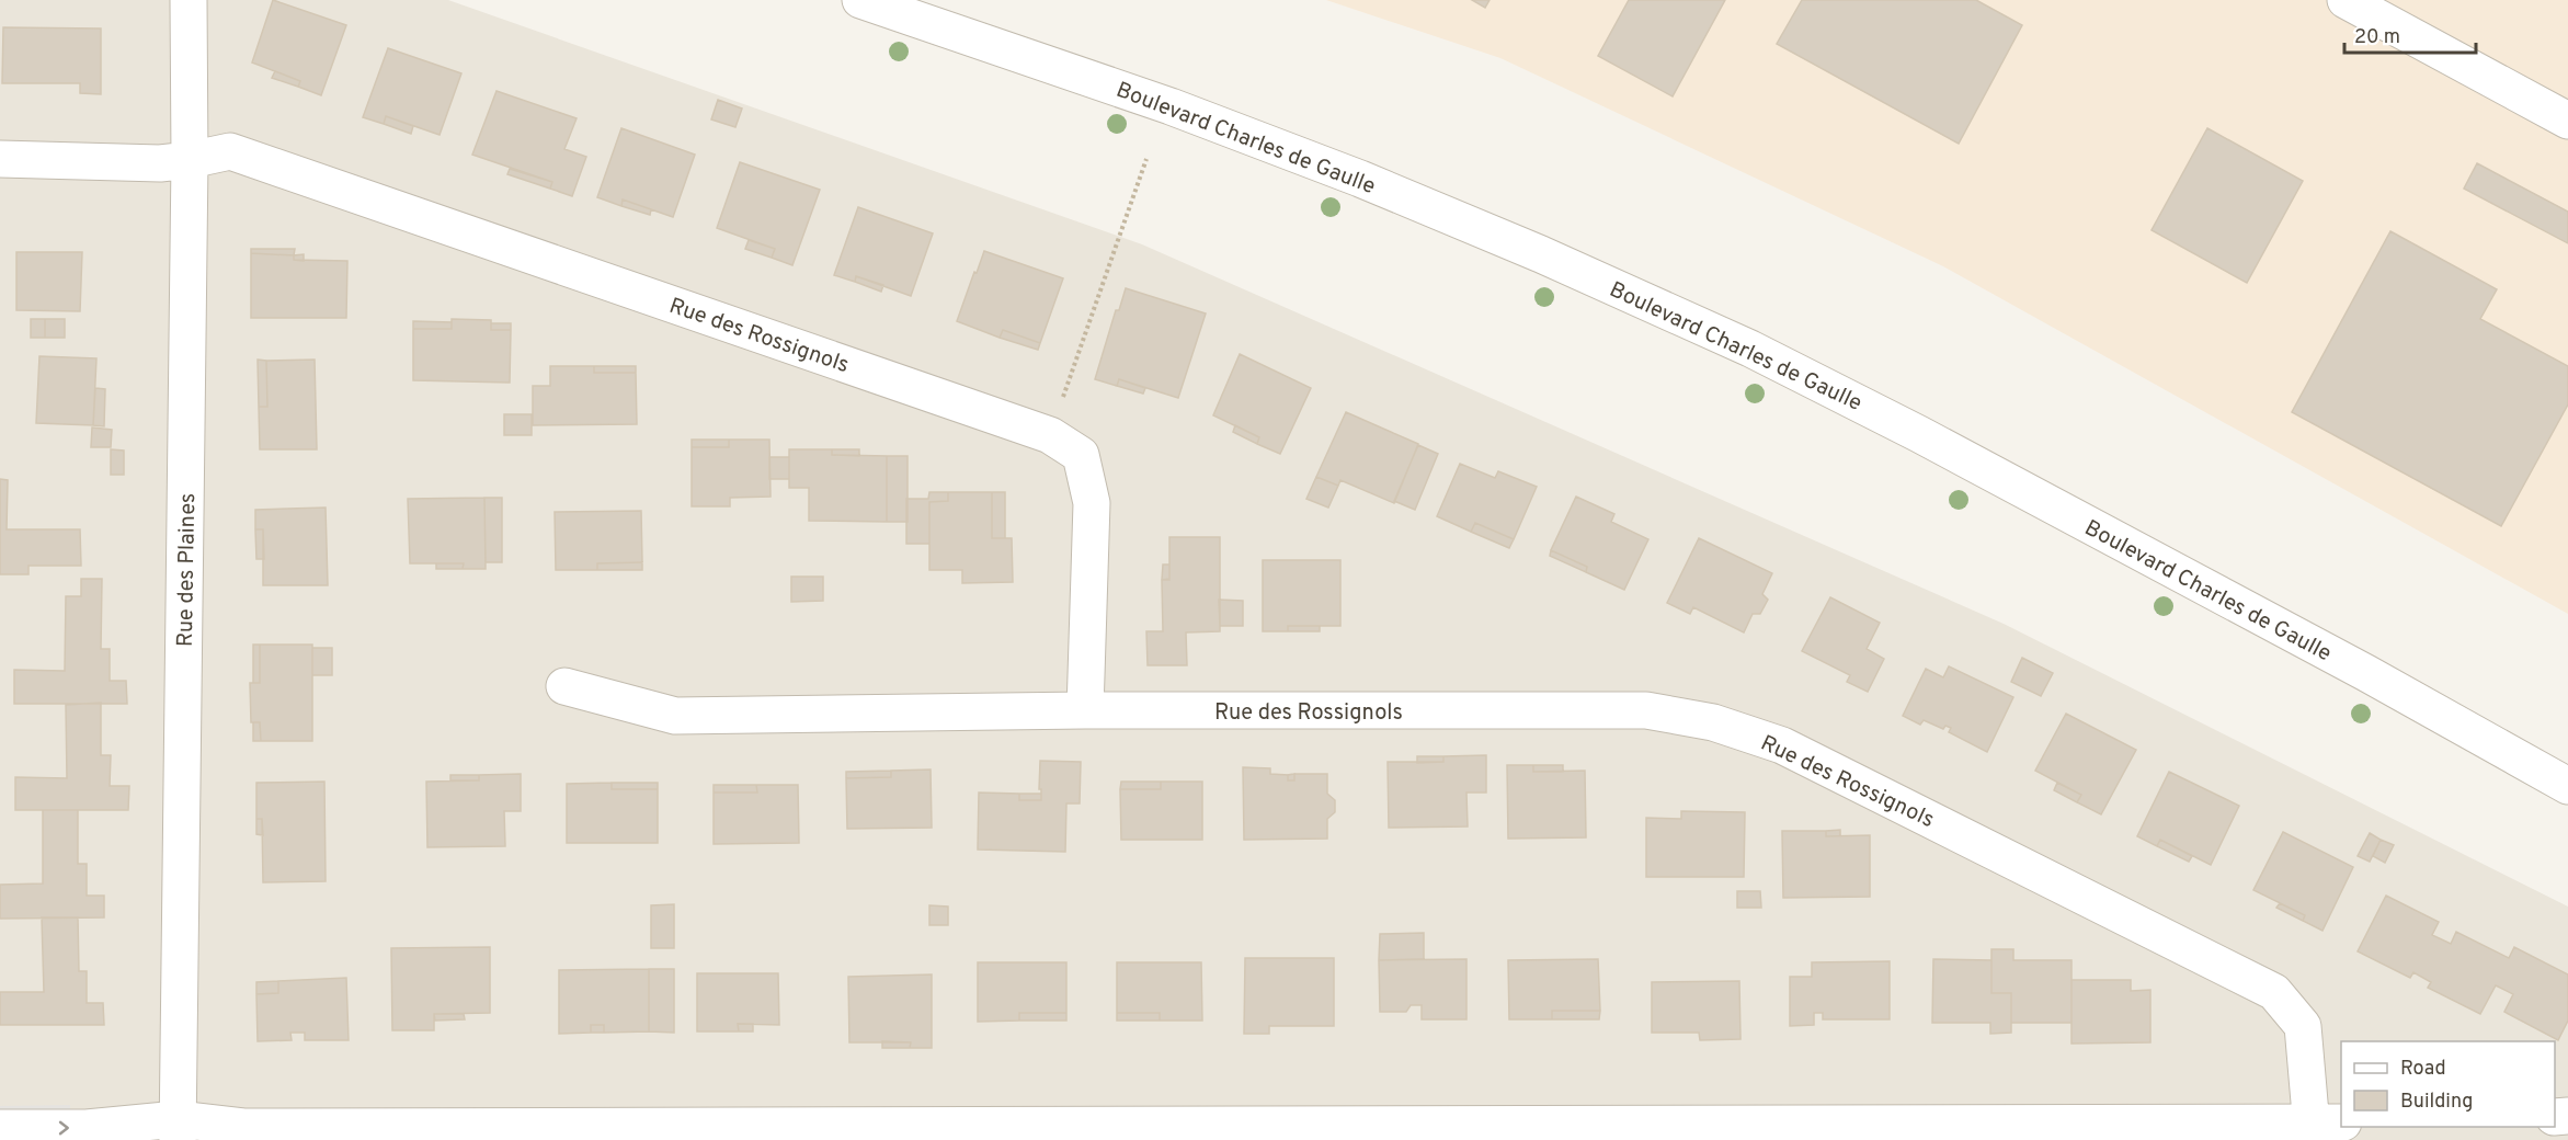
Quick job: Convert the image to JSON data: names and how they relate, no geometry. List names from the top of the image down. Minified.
{"streets":{"street":["Boulevard Charles de Gaulle","Rue des Rossignols","Rue des Plaines"]},"crossings":[["Rue des Rossignols","Rue des Plaines"]],"legend":["Road","Building"],"scale_bar":"20 m"}
